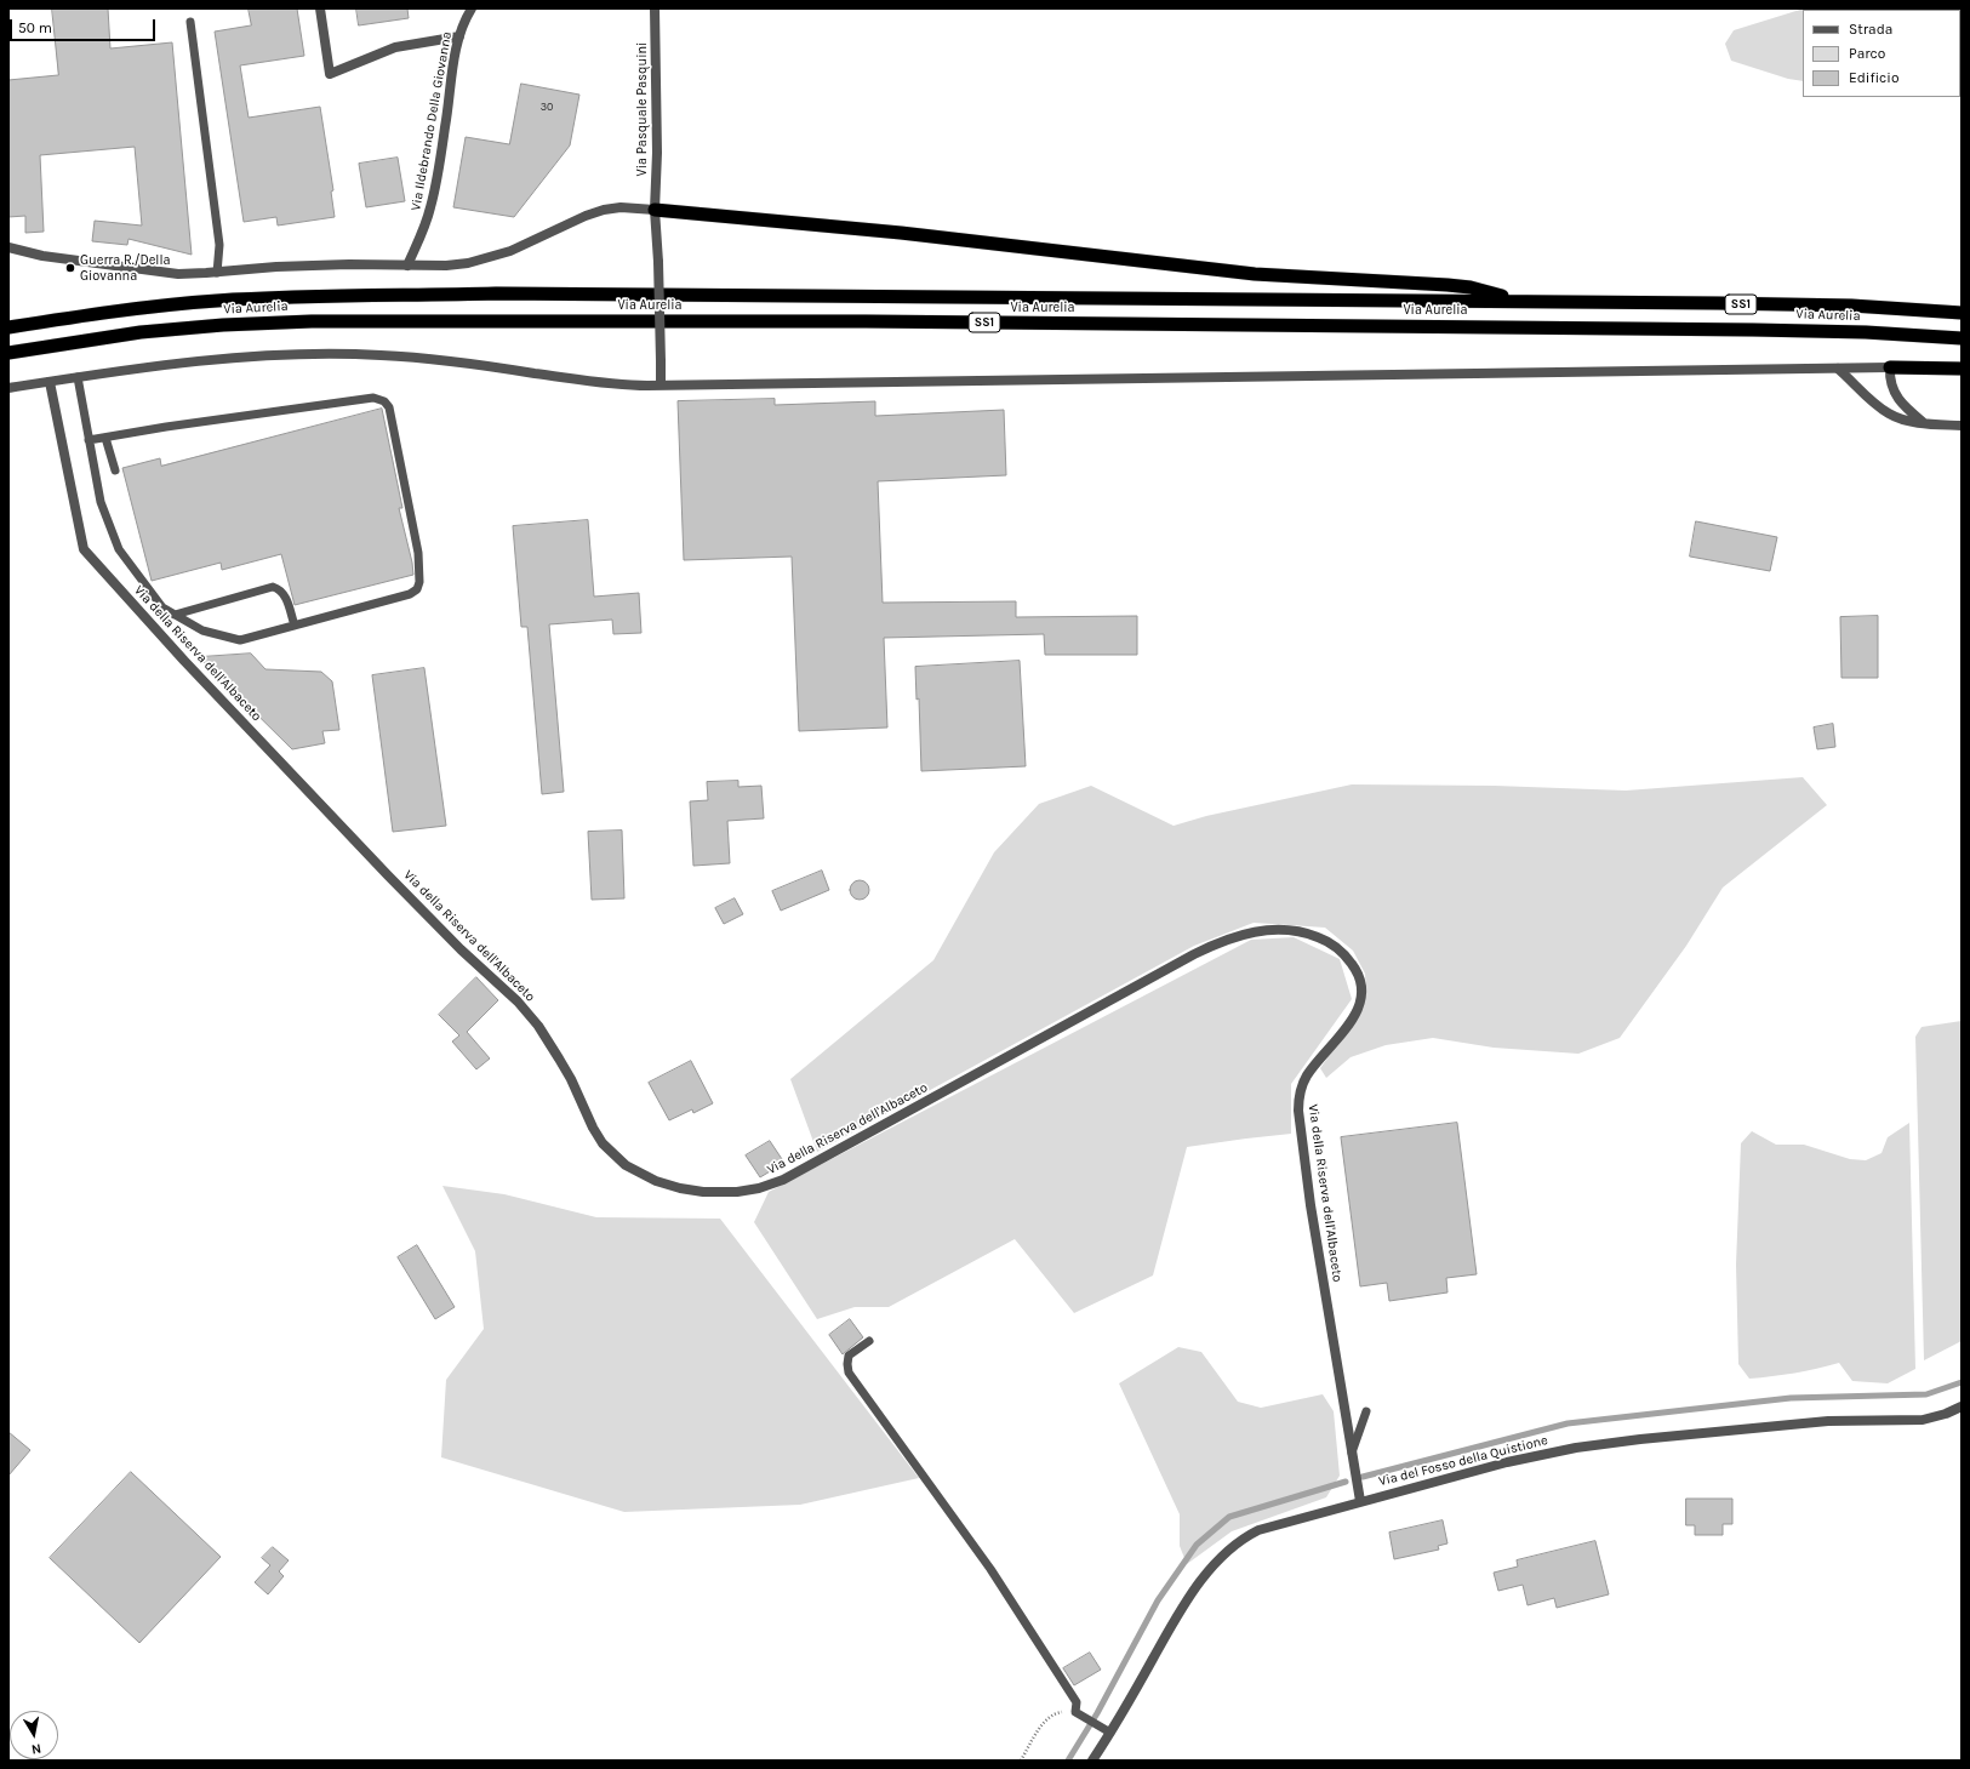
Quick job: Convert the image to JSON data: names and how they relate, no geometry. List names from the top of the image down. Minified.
{"streets":{"highway":["SS1","Via Aurelia"],"street":["Via Pasquale Pasquini","Via Ildebrando Della Giovanna","Via della Riserva dell'Albaceto","Via del Fosso della Quistione"]},"crossings":[["Via della Riserva dell'Albaceto","Via del Fosso della Quistione"]],"places":["Guerra R./Della Giovanna"],"house_numbers":["30"],"legend":["Strada","Parco","Edificio"],"scale_bar":"50 m","north":"bottom"}
